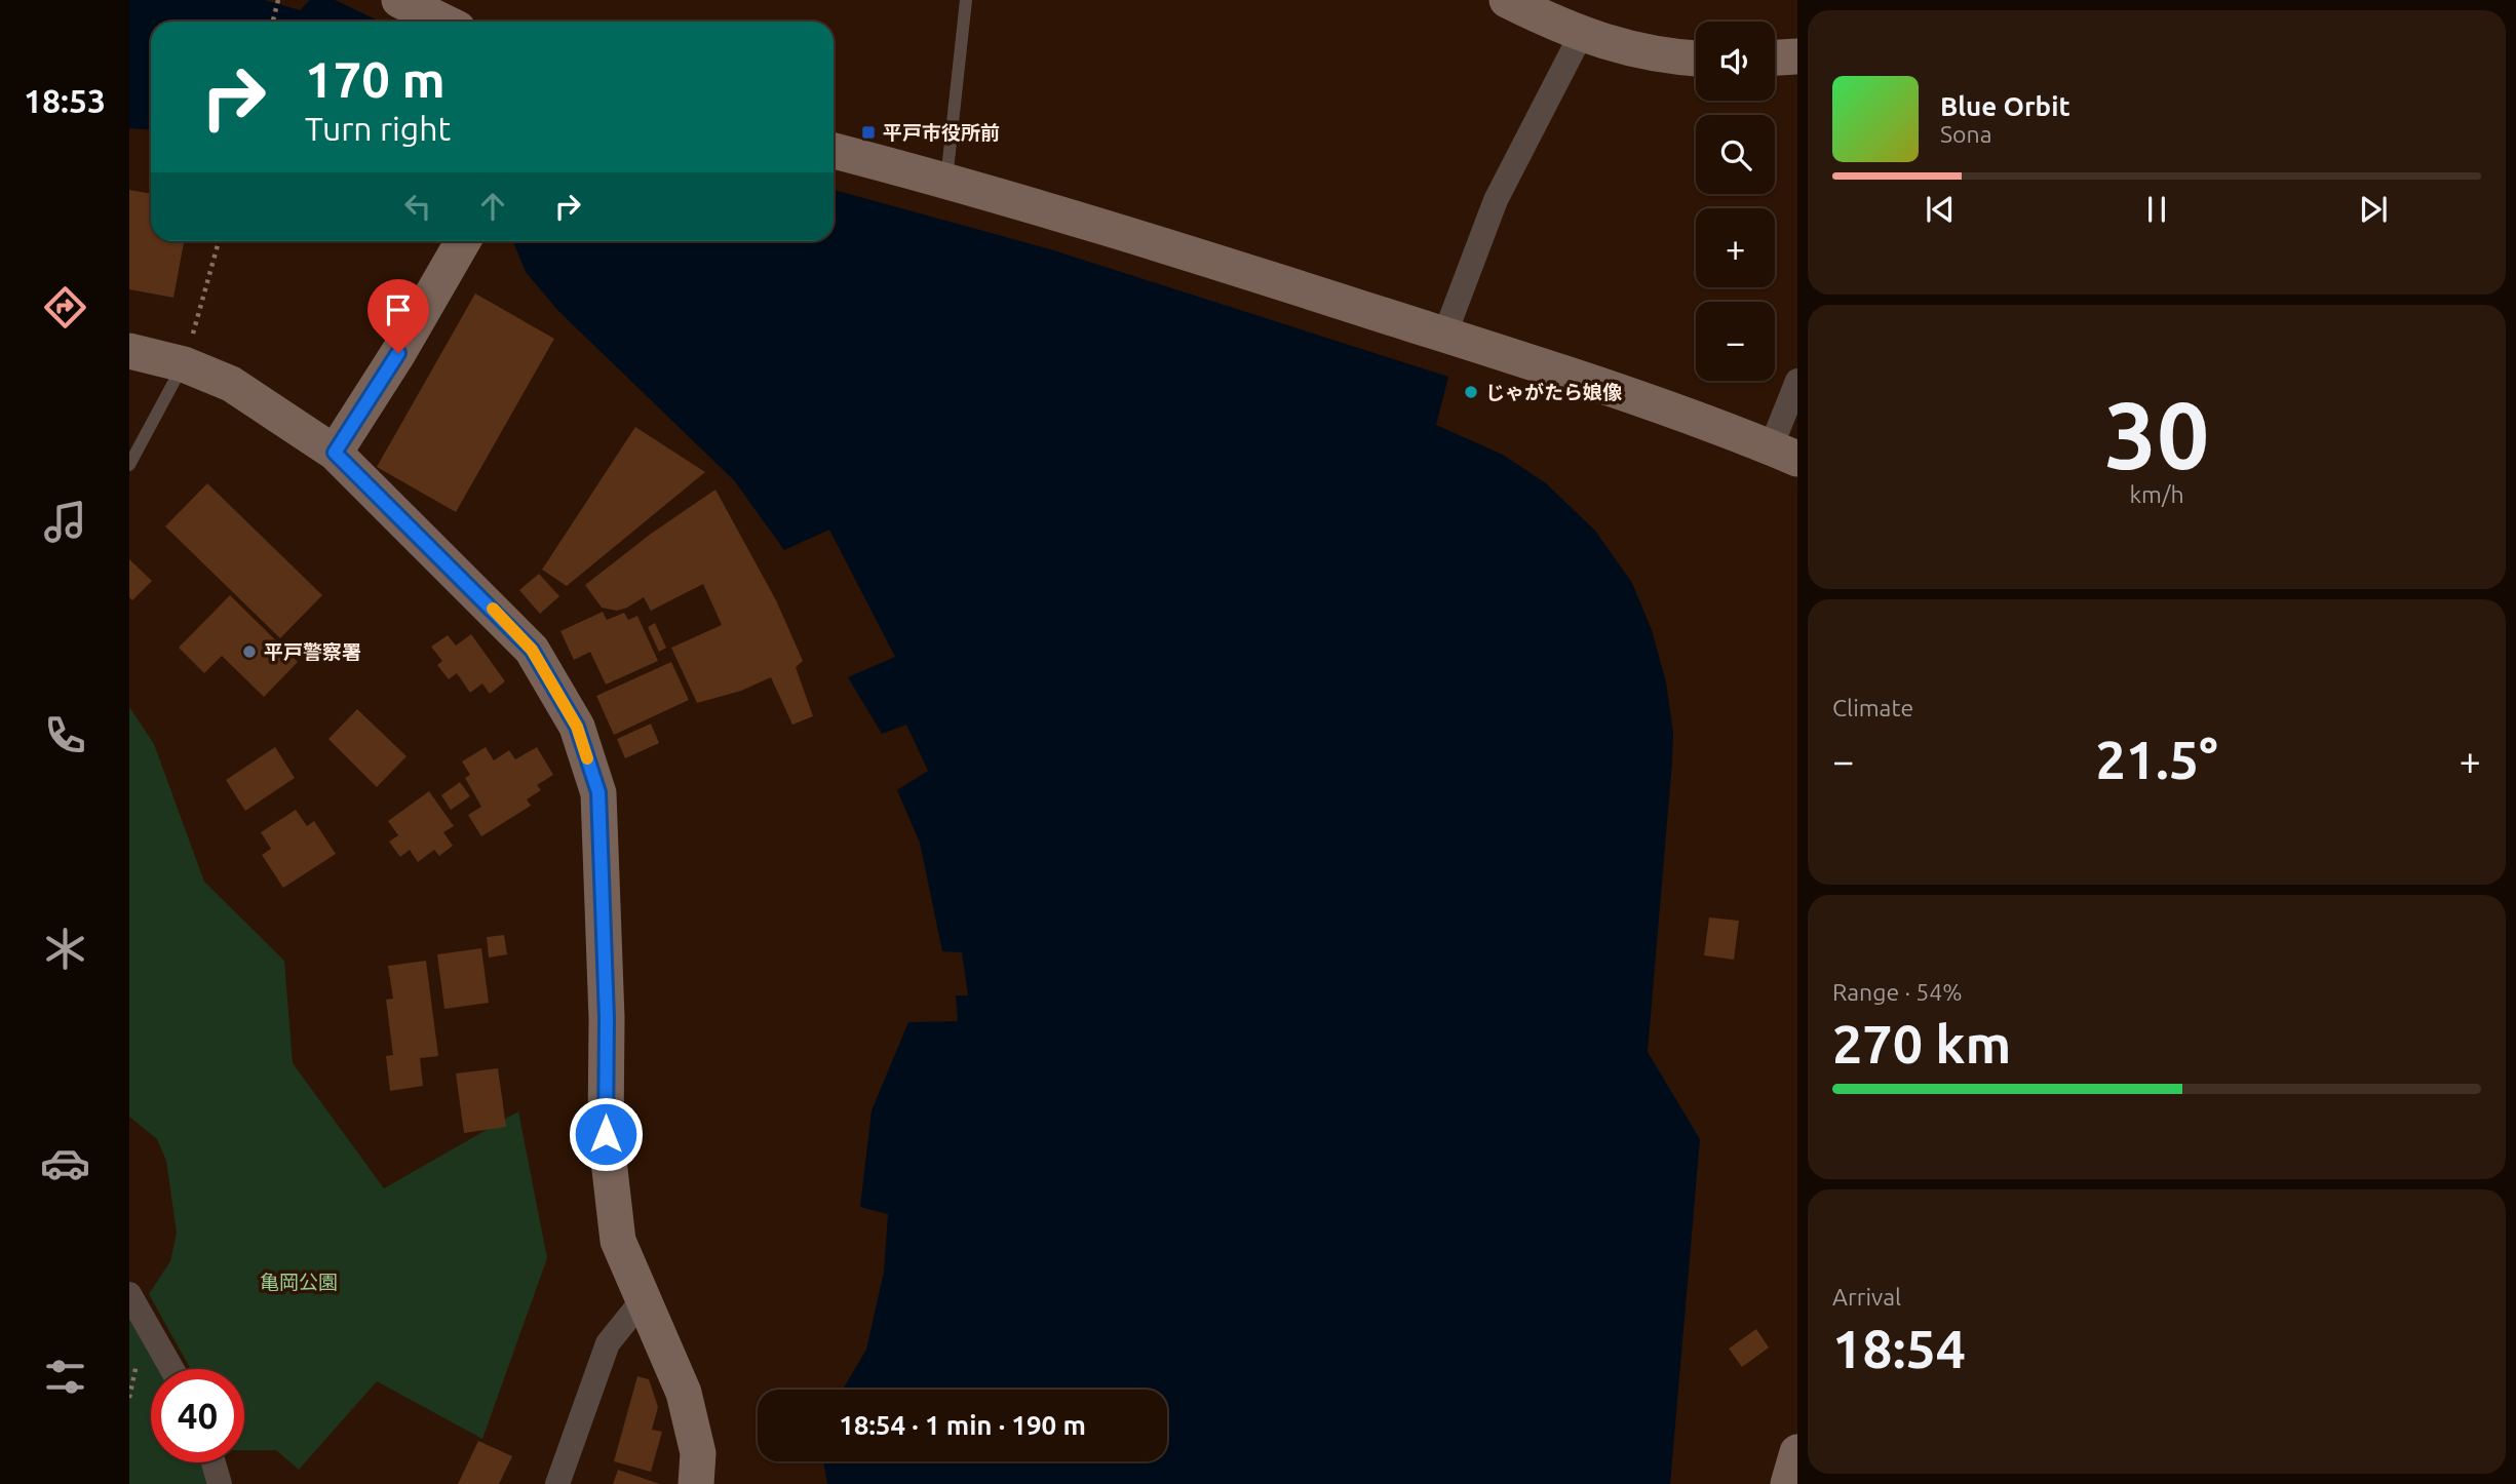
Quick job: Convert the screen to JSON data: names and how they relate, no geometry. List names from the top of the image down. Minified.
{"parks":["亀岡公園"],"places":{"transit":["平戸市役所前"],"other":["じゃがたら娘像","平戸警察署"]},"page":{"tabs":"18:53","map_buttons":["+","−"],"turn":["170 m","Turn right"],"song":["Blue Orbit","Sona"],"tile":[["30","km/h"],"Climate",["Range · 54%","270 km"],["Arrival","18:54"]],"heat":["−","21.5°","+"],"limit":"40","trip":"18:54 · 1 min · 190 m"}}
